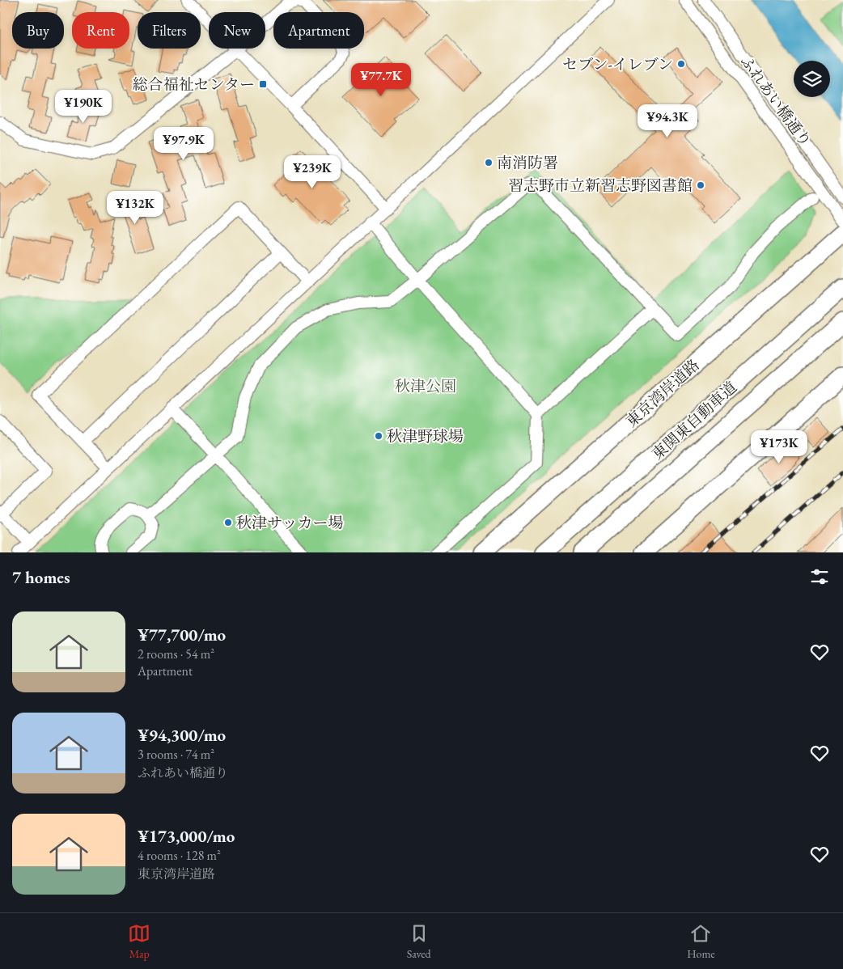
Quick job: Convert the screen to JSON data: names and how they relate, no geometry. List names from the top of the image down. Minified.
{"streets":{"highway":["東京湾岸道路","東関東自動車道"],"street":["ふれあい橋通り"]},"parks":["秋津公園"],"places":{"other":["セブン-イレブン","南消防署","習志野市立新習志野図書館","秋津野球場","秋津サッカー場"],"transit":["総合福祉センター"]},"page":{"chip":["Buy","Rent","Filters","New","Apartment"],"price":["¥77.7K","¥190K","¥94.3K","¥97.9K","¥239K","¥132K","¥173K"],"heading":"7 homes","list":[{"name":"¥77,700/mo","note":"2 rooms · 54 m² · Apartment"},{"name":"¥94,300/mo","note":"3 rooms · 74 m² · ふれあい橋通り"},{"name":"¥173,000/mo","note":"4 rooms · 128 m² · 東京湾岸道路"}],"tabs":["Map","Saved","Home"]}}
